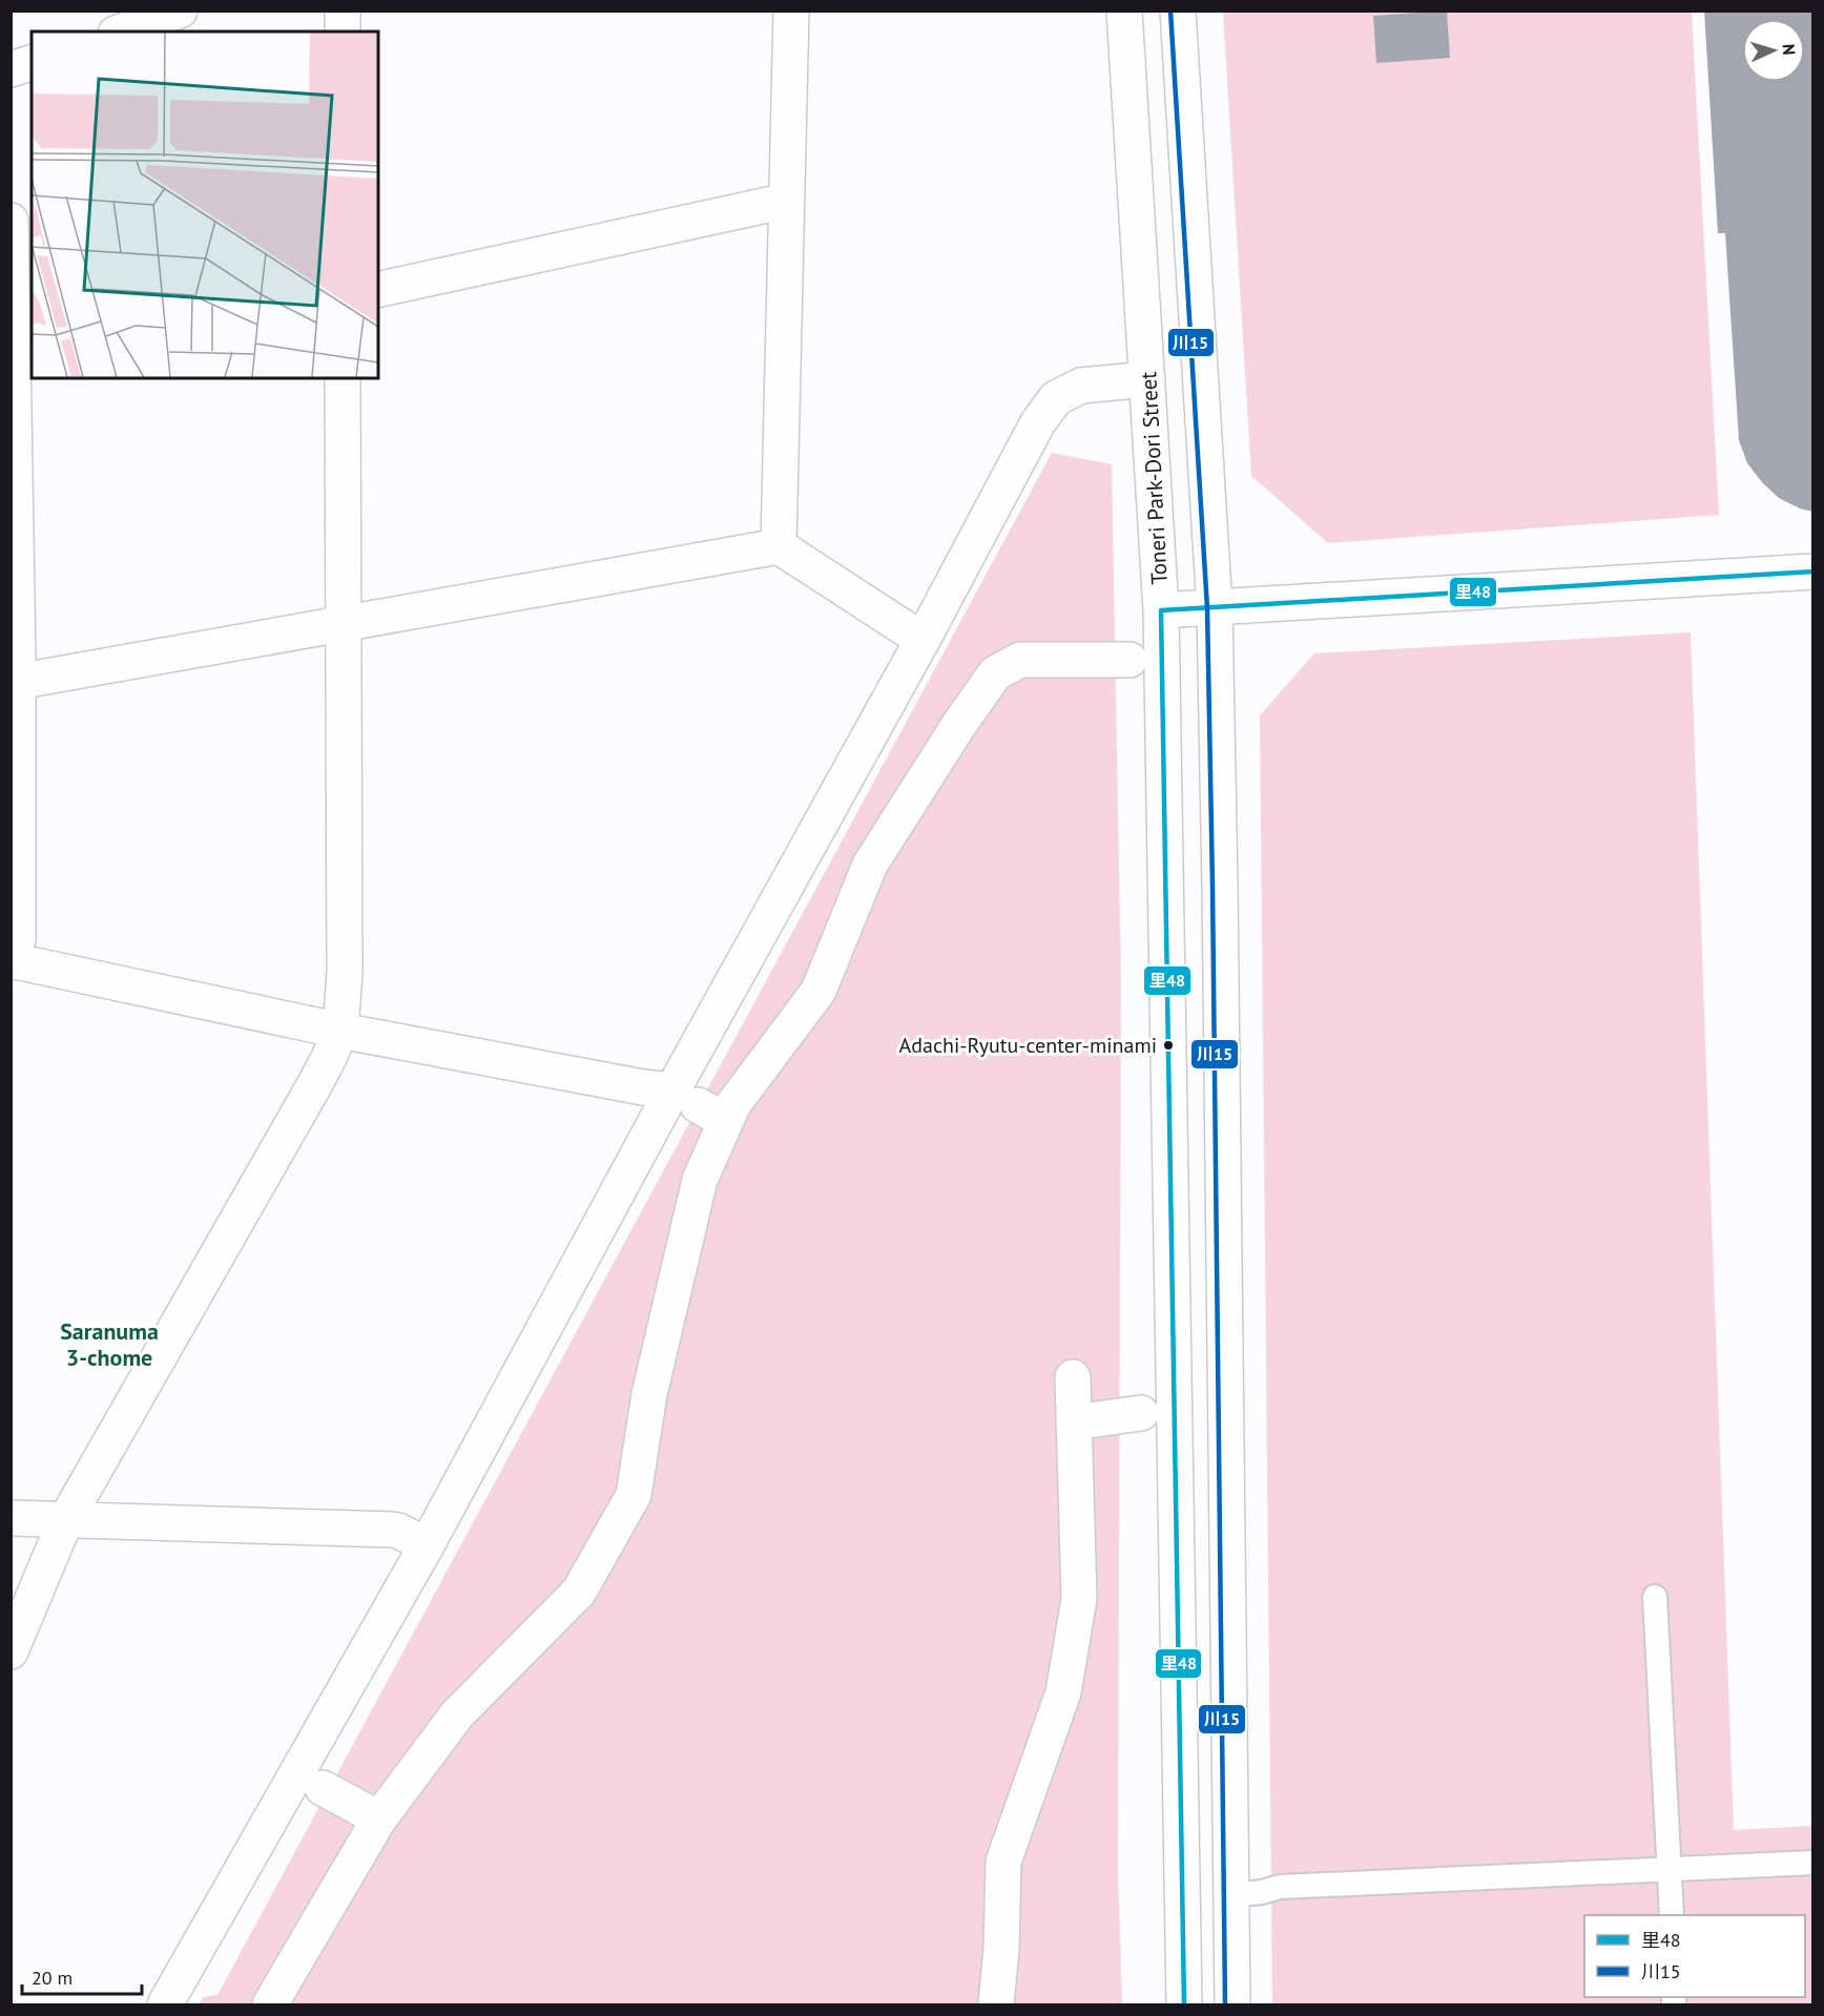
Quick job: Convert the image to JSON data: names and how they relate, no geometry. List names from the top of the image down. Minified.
{"streets":{"street":["Toneri Park-Dori Street"]},"districts":["Saranuma 3-chome"],"places":["Adachi-Ryutu-center-minami"],"lines":["transit line 川15","transit line 里48"],"legend":["里48","川15"],"scale_bar":"20 m","north":"right"}
